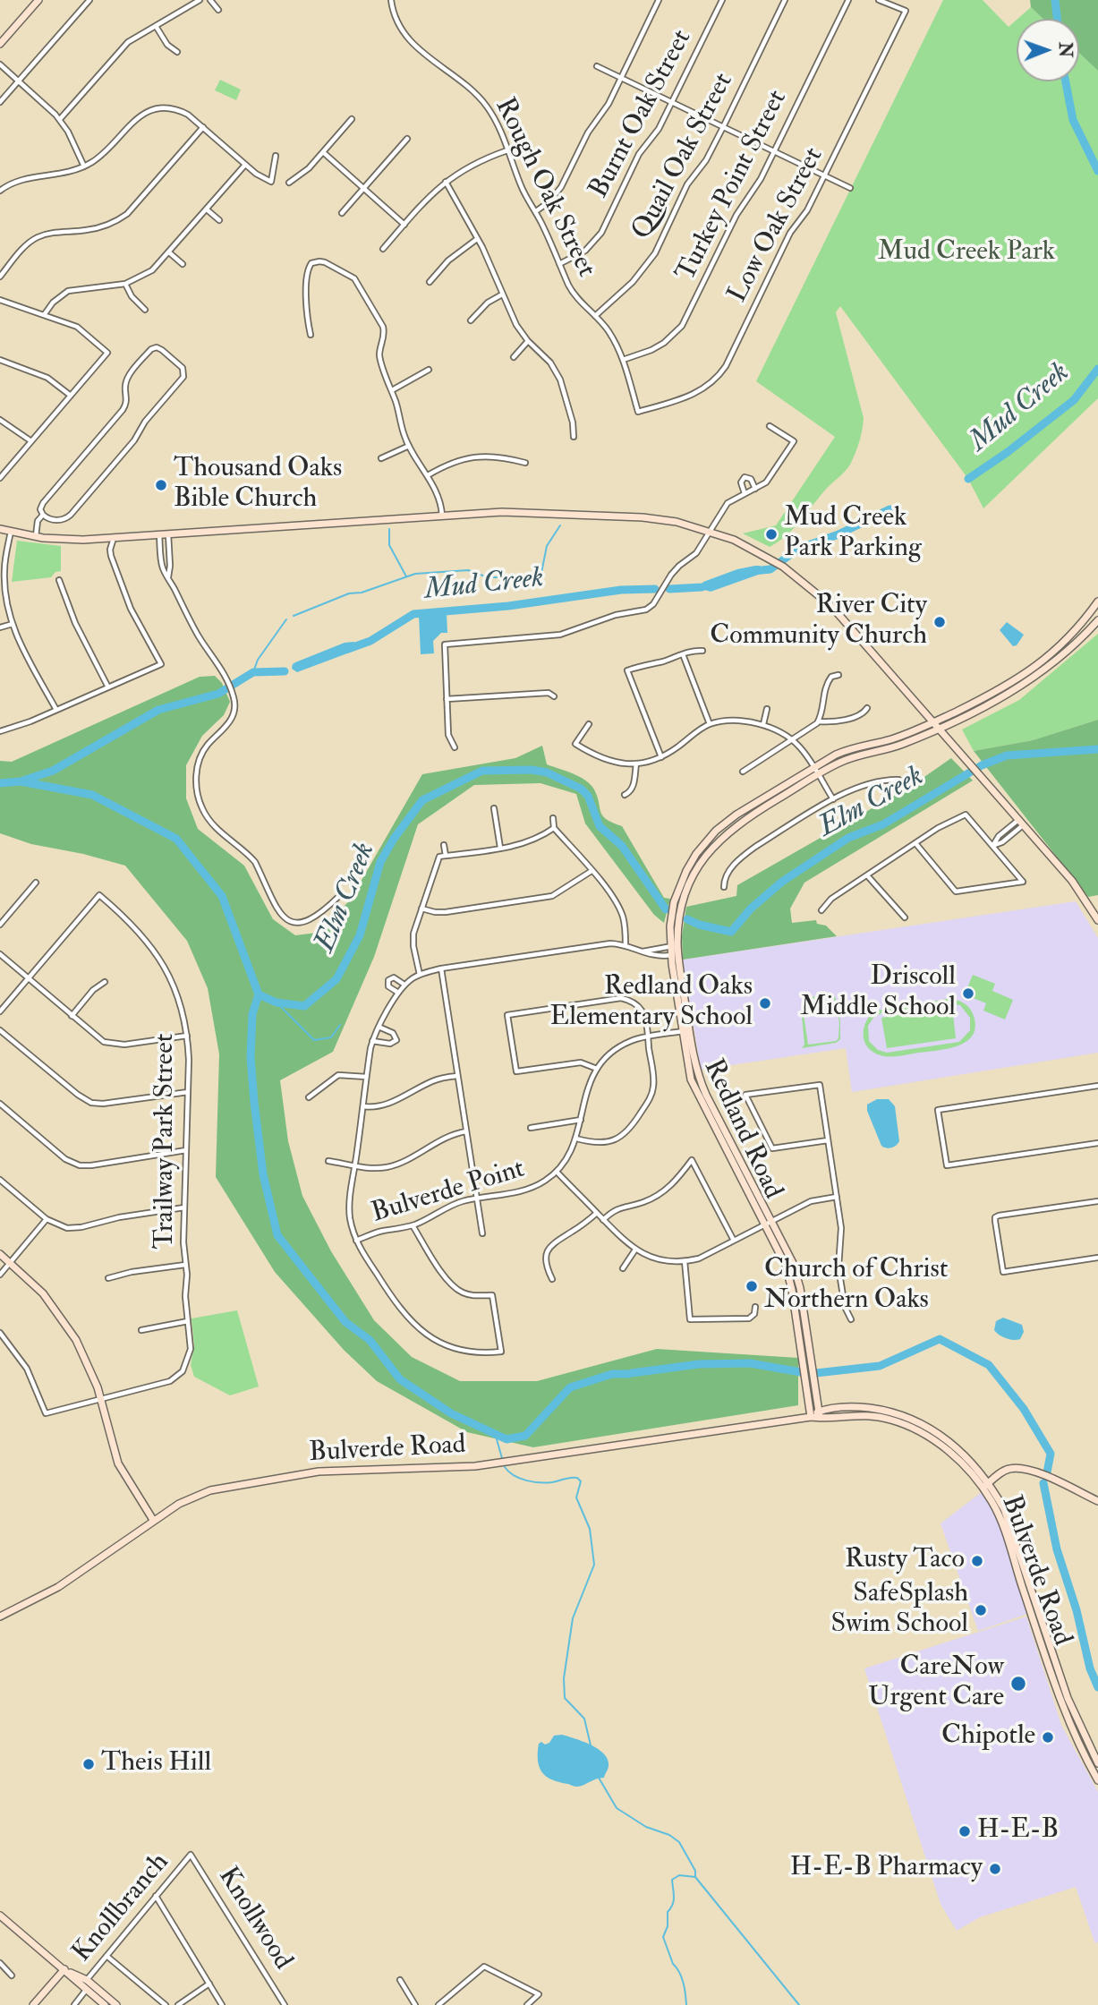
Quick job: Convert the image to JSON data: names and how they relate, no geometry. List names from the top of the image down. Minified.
{"streets":{"main road":["Redland Road","Bulverde Road"],"street":["Burnt Oak Street","Quail Oak Street","Turkey Point Street","Rough Oak Street","Low Oak Street","Trailway Park Street","Bulverde Point","Knollbranch","Knollwood"]},"crossings":[["Burnt Oak Street","Rough Oak Street"],["Quail Oak Street","Rough Oak Street"],["Turkey Point Street","Rough Oak Street"],["Rough Oak Street","Low Oak Street"],["Redland Road","Bulverde Point"],["Redland Road","Bulverde Road"],["Knollbranch","Knollwood"]],"water":["Mud Creek","Elm Creek"],"parks":["Mud Creek Park"],"places":["Thousand Oaks Bible Church","Mud Creek Park Parking","River City Community Church","Driscoll Middle School","Redland Oaks Elementary School","Church of Christ Northern Oaks","Rusty Taco","SafeSplash Swim School","CareNow Urgent Care","Chipotle","Theis Hill","H-E-B","H-E-B Pharmacy"],"north":"right"}
